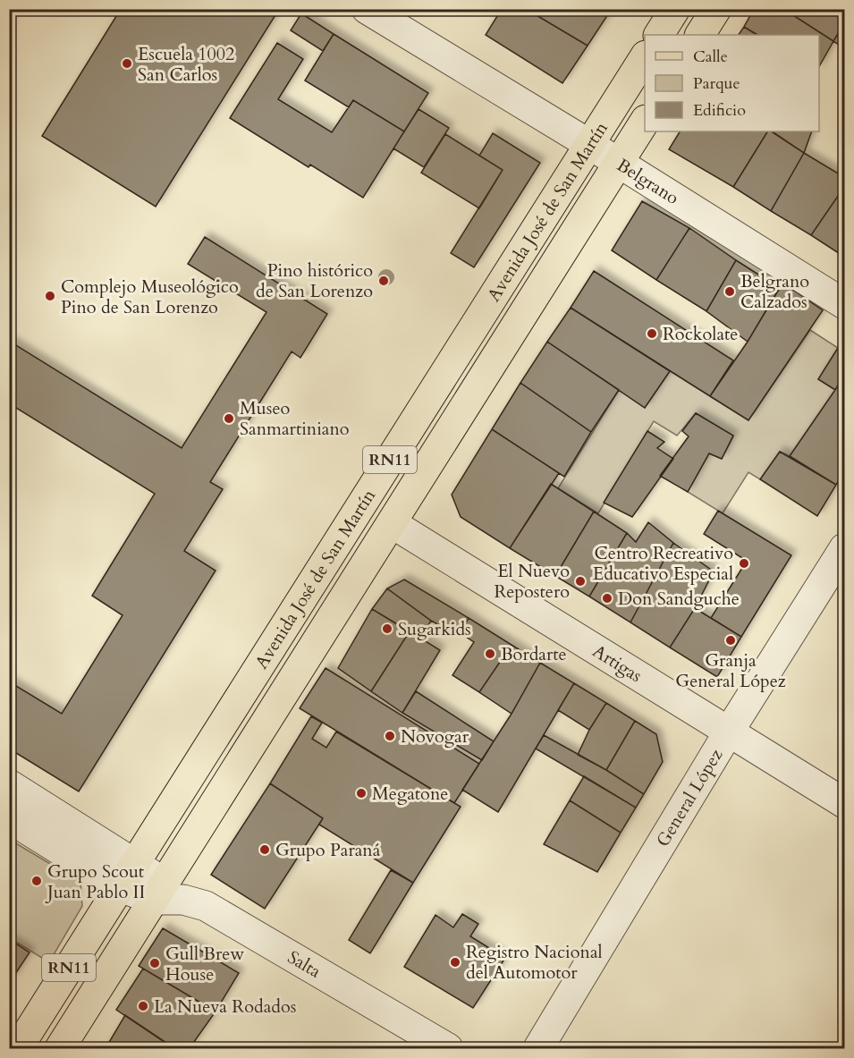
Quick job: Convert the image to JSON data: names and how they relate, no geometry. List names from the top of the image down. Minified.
{"streets":{"main road":["Avenida José de San Martín","RN11"],"street":["Belgrano","Artigas","General López","Salta"]},"crossings":[["Belgrano","Avenida José de San Martín"],["Avenida José de San Martín","Artigas"],["Avenida José de San Martín","Salta"],["Artigas","General López"]],"places":["Escuela 1002 San Carlos","Pino histórico de San Lorenzo","Belgrano Calzados","Complejo Museológico Pino de San Lorenzo","Rockolate","Museo Sanmartiniano","Centro Recreativo Educativo Especial","El Nuevo Repostero","Don Sandguche","Sugarkids","Granja General López","Bordarte","Novogar","Megatone","Grupo Paraná","Grupo Scout Juan Pablo II","Registro Nacional del Automotor","Gull Brew House","La Nueva Rodados"],"legend":["Calle","Parque","Edificio"]}
